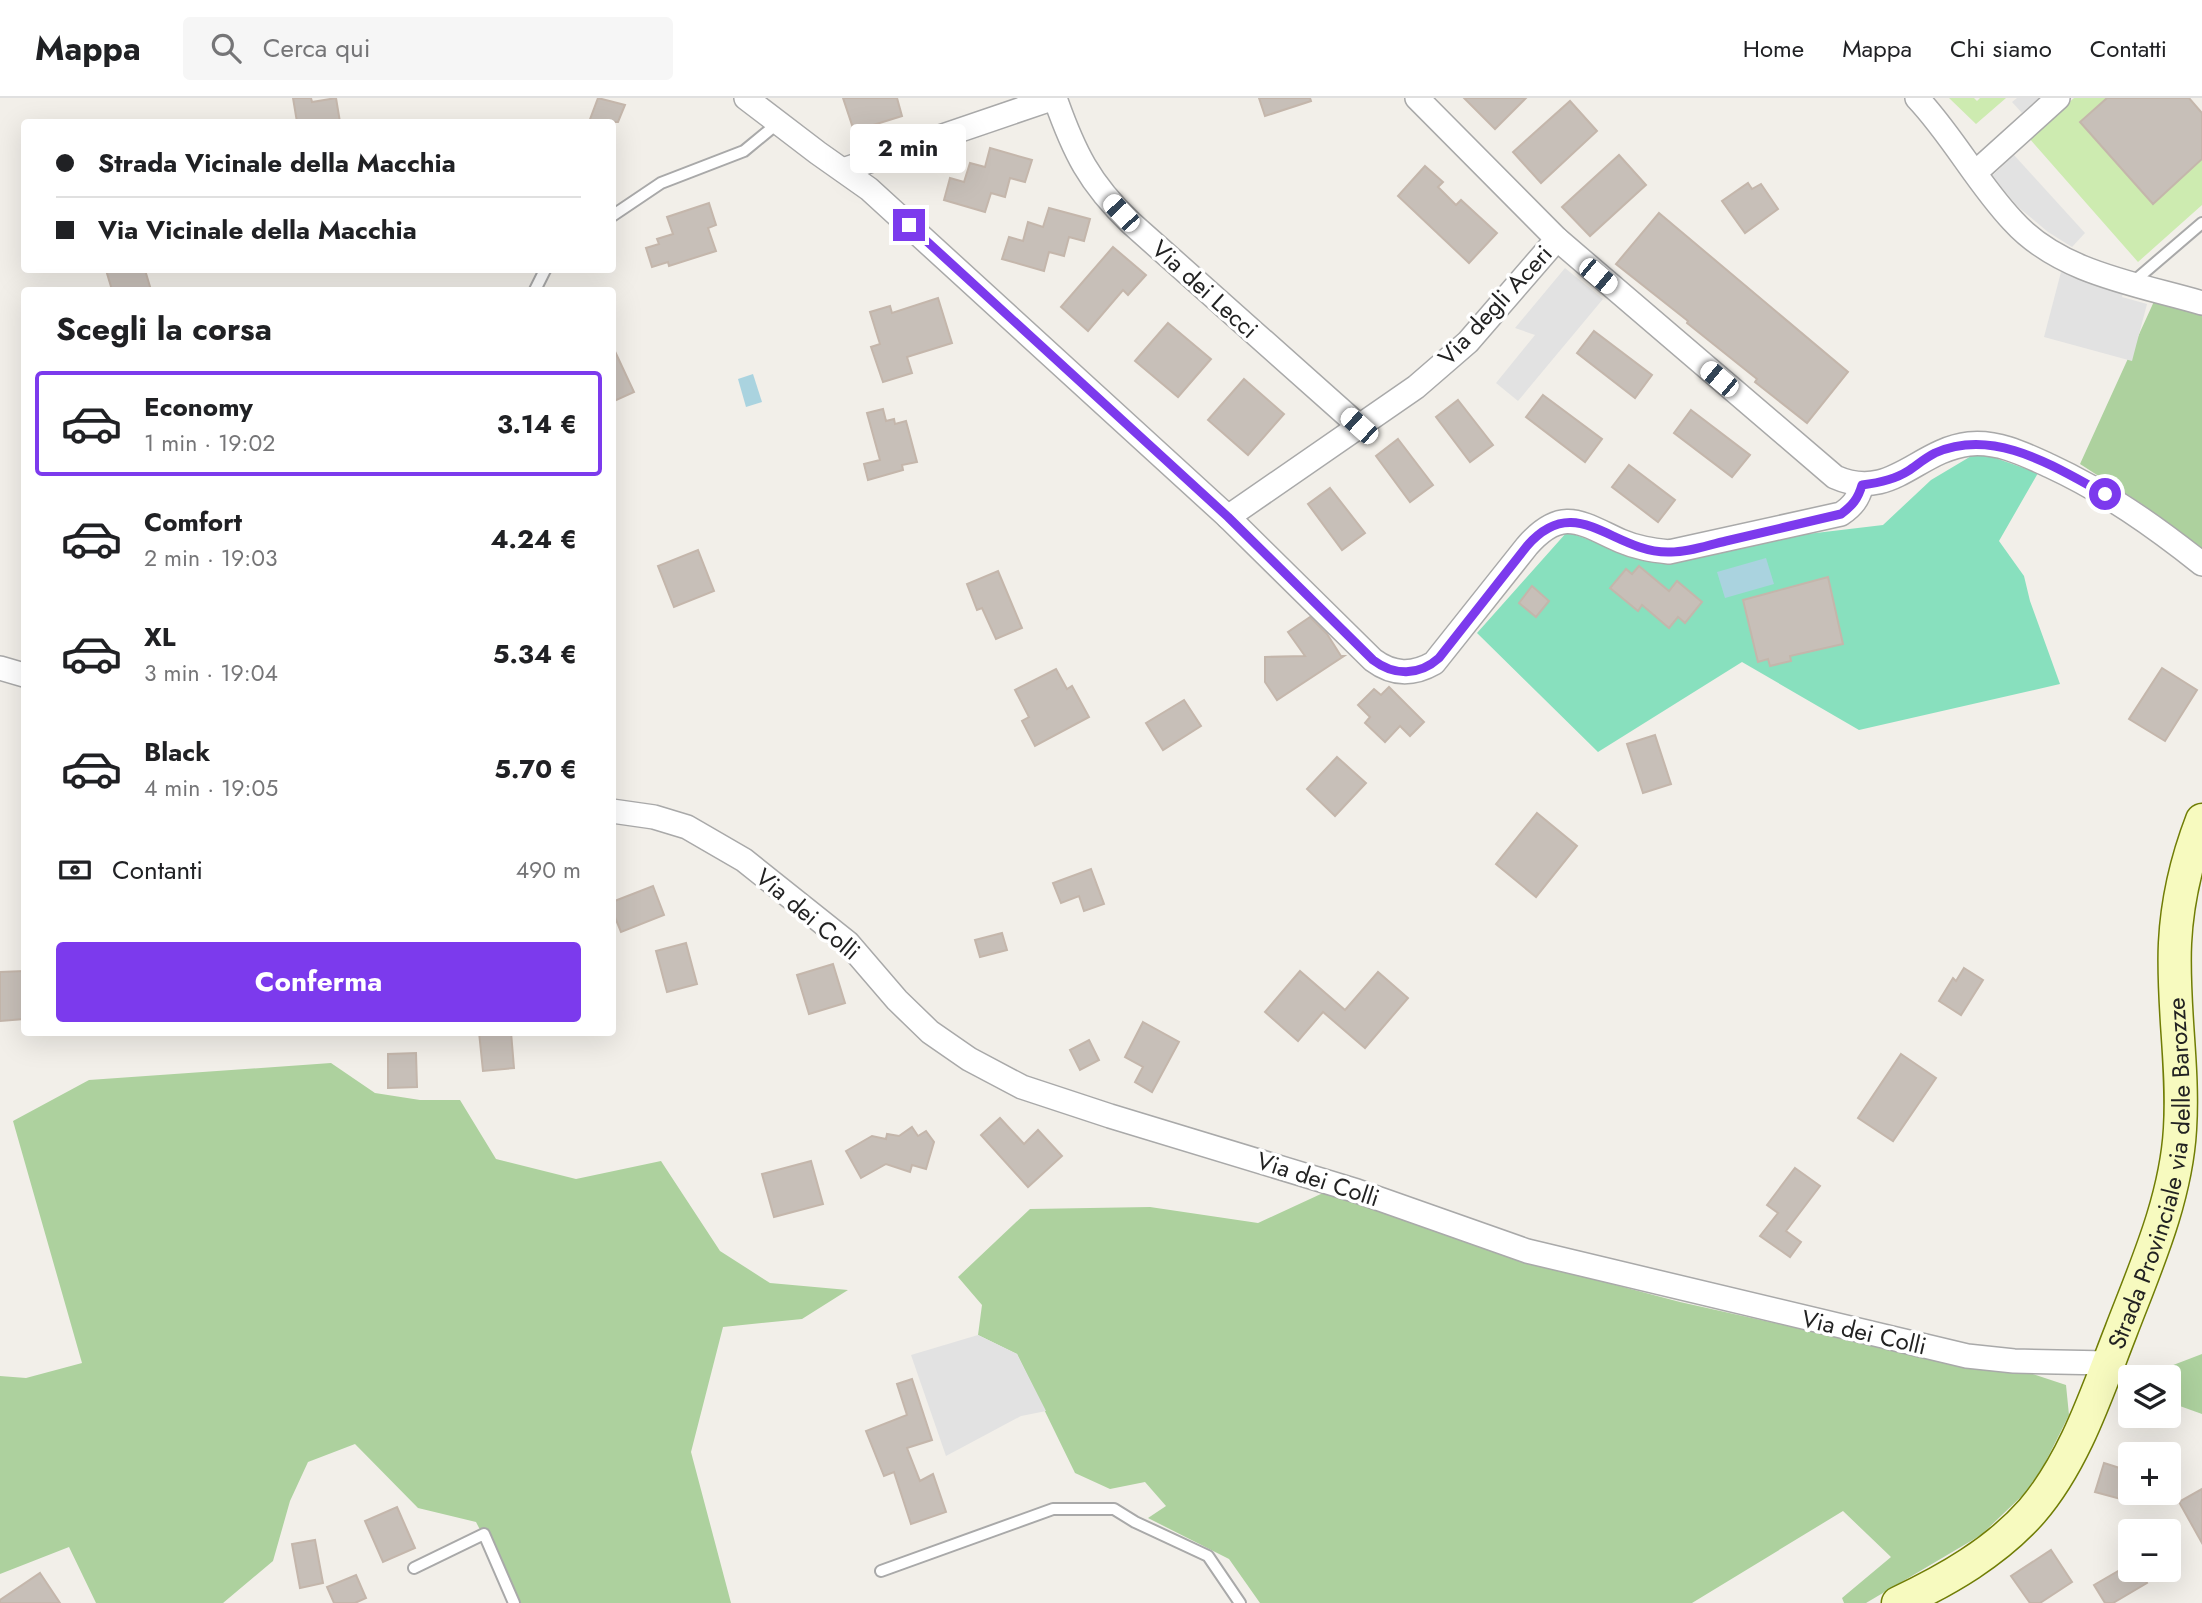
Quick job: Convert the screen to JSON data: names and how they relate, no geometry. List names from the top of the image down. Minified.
{"streets":{"main road":["Strada Provinciale via delle Barozze"],"street":["Via dei Lecci","Via degli Aceri","Via dei Colli"]},"crossings":[["Via dei Lecci","Via degli Aceri"],["Via dei Colli","Strada Provinciale via delle Barozze"]],"page":{"header":"Mappa","search":"Cerca qui","nav":["Home","Mappa","Chi siamo","Contatti"],"banner":["Strada Vicinale della Macchia","Via Vicinale della Macchia"],"bubble":"2 min","heading":"Scegli la corsa","list":[{"name":"Economy","note":"1 min · 19:02","value":"3.14 €"},{"name":"Comfort","note":"2 min · 19:03","value":"4.24 €"},{"name":"XL","note":"3 min · 19:04","value":"5.34 €"},{"name":"Black","note":"4 min · 19:05","value":"5.70 €"}],"pay":["Contanti","490 m"],"buttons":"Conferma","map_buttons":["+","−"]}}
